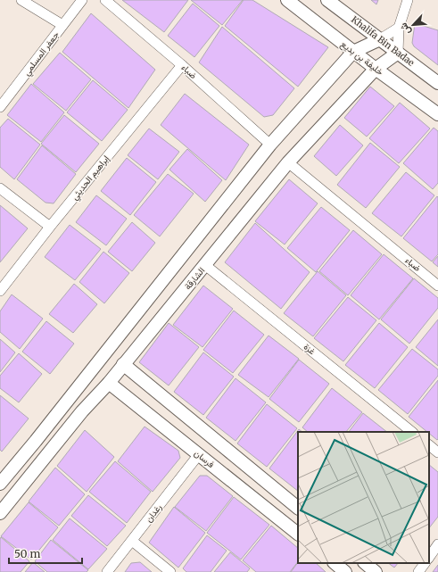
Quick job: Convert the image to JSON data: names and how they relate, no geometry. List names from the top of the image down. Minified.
{"streets":{"street":["Khalifa Bin Badae","جعفر المسلمي","خليفة بن بديع","ضباء","إبراهيم الحديثي","الشارقة","غزة","فرسان","رغدان"]},"crossings":[["Khalifa Bin Badae","الشارقة"],["خليفة بن بديع","الشارقة"],["ضباء","إبراهيم الحديثي"],["ضباء","الشارقة"],["الشارقة","غزة"],["الشارقة","فرسان"],["فرسان","رغدان"]],"scale_bar":"50 m","north":"bottom left"}
